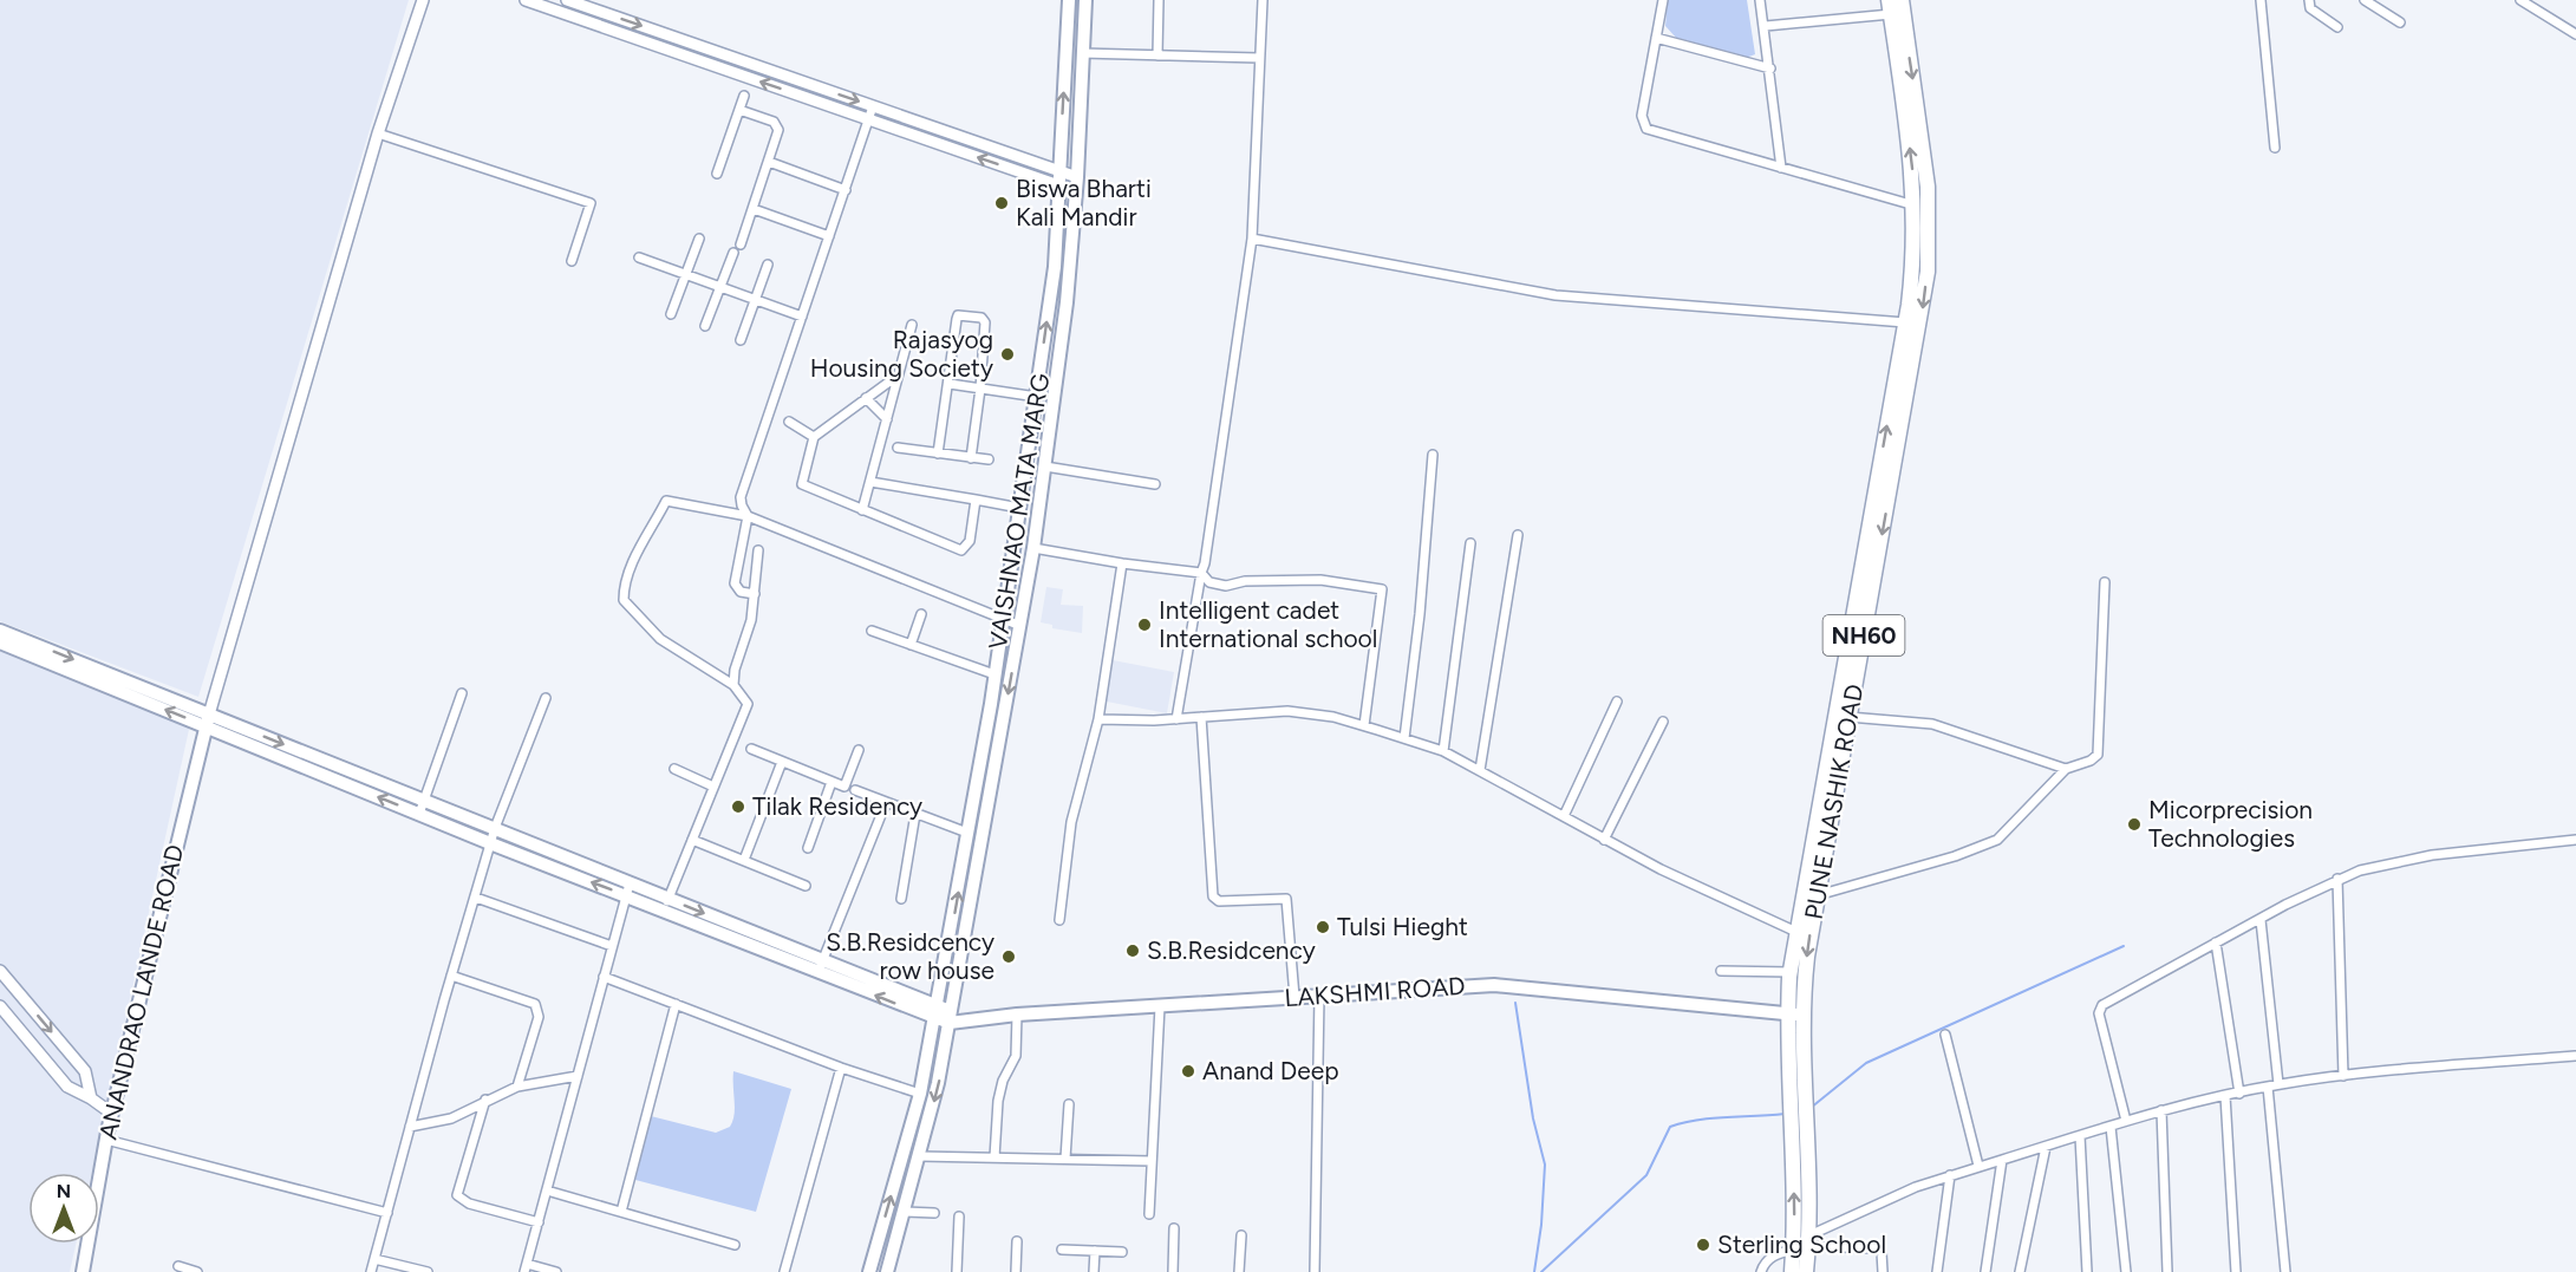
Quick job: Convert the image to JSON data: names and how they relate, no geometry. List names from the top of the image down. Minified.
{"streets":{"highway":["NH60","PUNE NASHIK ROAD"],"main road":["VAISHNAO MATA MARG","ANANDRAO LANDE ROAD","LAKSHMI ROAD"]},"crossings":[["VAISHNAO MATA MARG","LAKSHMI ROAD"],["PUNE NASHIK ROAD","LAKSHMI ROAD"]],"places":["Biswa Bharti Kali Mandir","Rajasyog Housing Society","Intelligent cadet International school","Tilak Residency","Micorprecision Technologies","Tulsi Hieght","S.B.Residcency","S.B.Residcency row house","Anand Deep","Sterling School"],"north":"top"}
